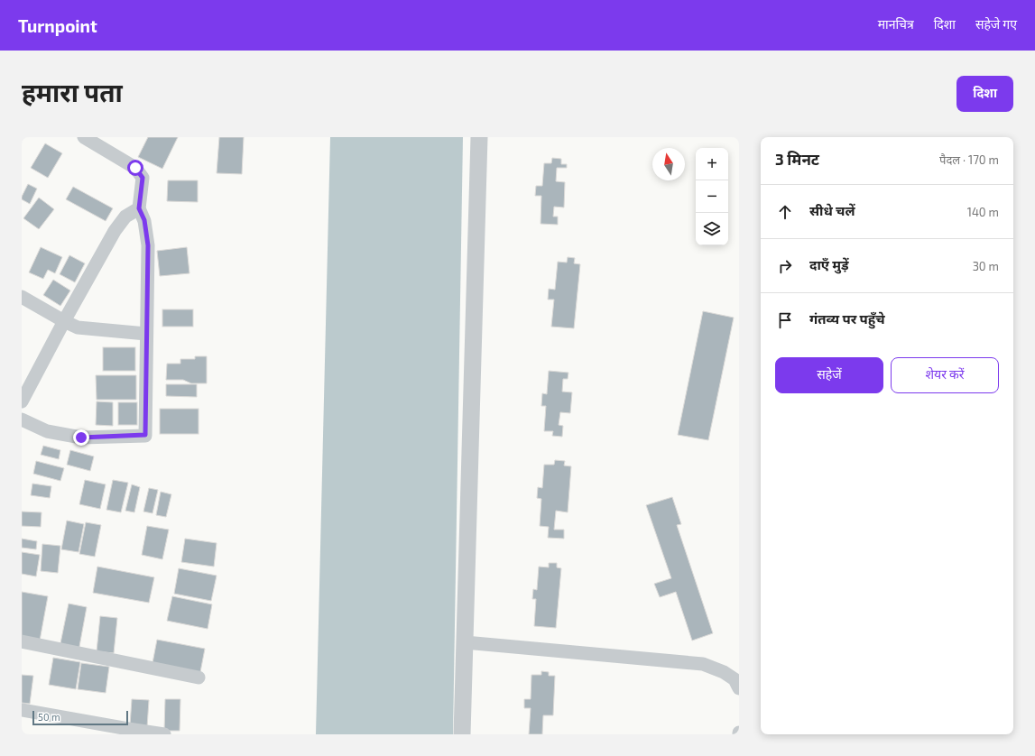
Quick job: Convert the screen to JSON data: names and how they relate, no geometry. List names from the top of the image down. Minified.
{"scale_bar":"50 m","north":"top","page":{"header":"Turnpoint","nav":["मानचित्र","दिशा","सहेजे गए"],"buttons":["दिशा",["सहेजें","शेयर करें"]],"title":"हमारा पता","heading":["3 मिनट","पैदल · 170 m"],"map_buttons":["+","−"],"list":[["सीधे चलें","140 m"],["दाएँ मुड़ें","30 m"],"गंतव्य पर पहुँचे"],"scale":"50 m"}}
